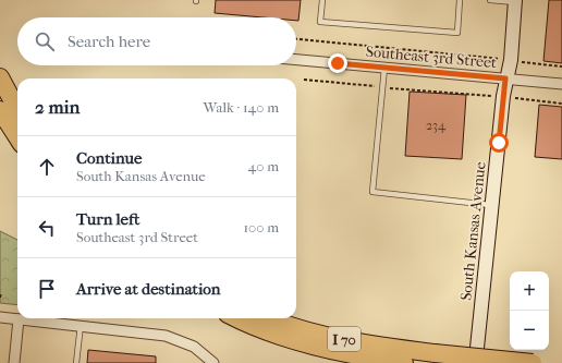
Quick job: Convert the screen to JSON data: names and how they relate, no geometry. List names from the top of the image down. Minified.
{"streets":{"highway":["I 70"],"main road":["South Kansas Avenue"],"street":["Southeast 3rd Street"]},"crossings":[["Southeast 3rd Street","South Kansas Avenue"]],"house_numbers":["234"],"page":{"search":"Search here","heading":["2 min","Walk · 140 m"],"list":[["Continue","South Kansas Avenue","40 m"],["Turn left","Southeast 3rd Street","100 m"],"Arrive at destination"],"map_buttons":["+","−"]}}
